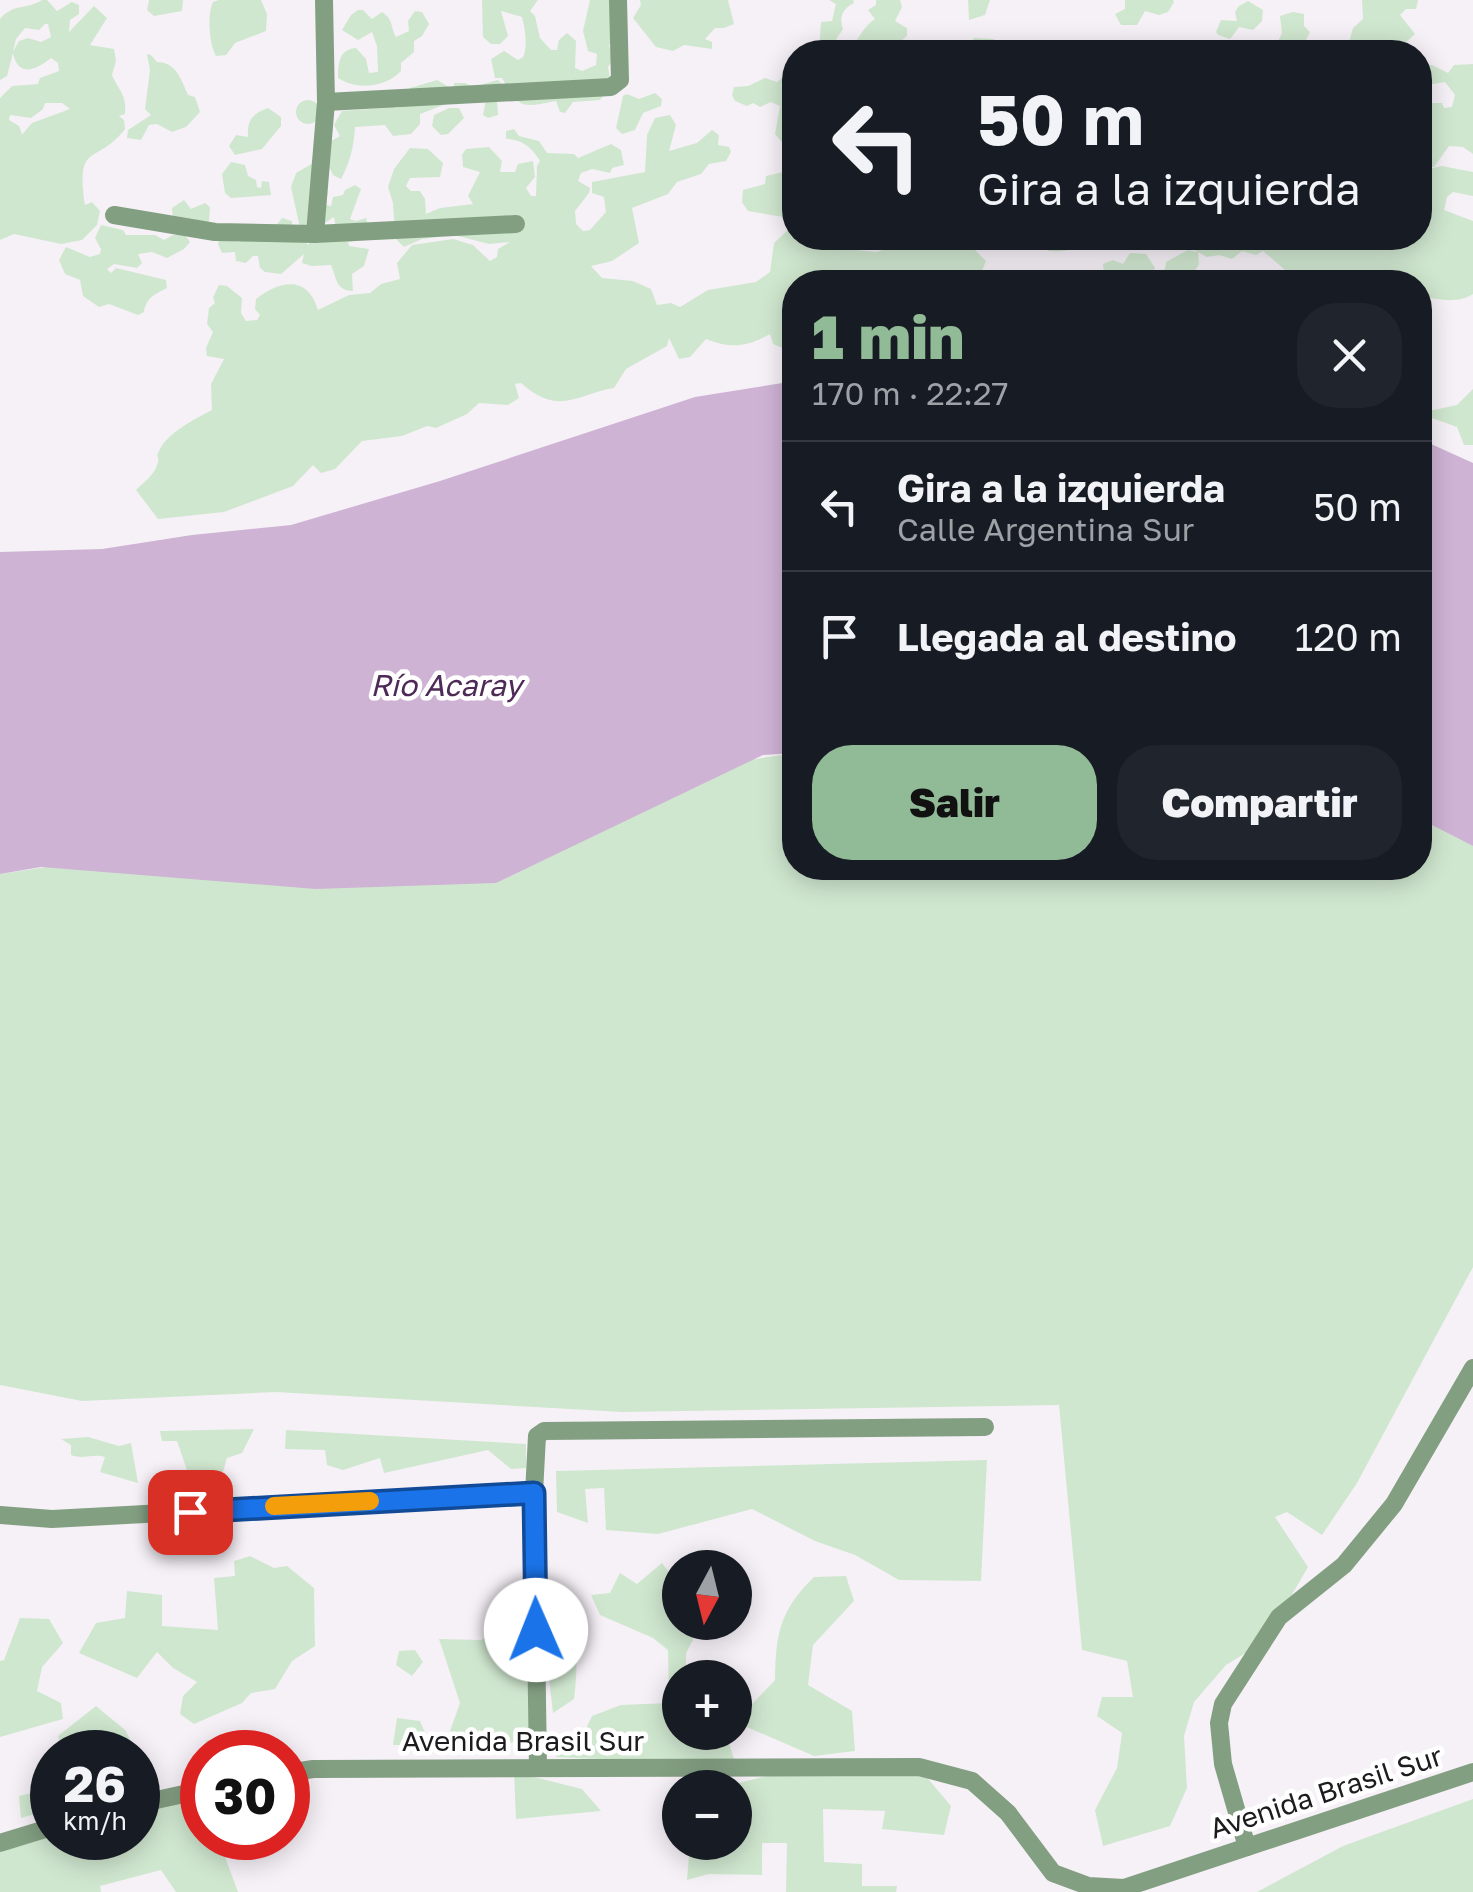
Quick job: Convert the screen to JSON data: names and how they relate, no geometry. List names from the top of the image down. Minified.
{"streets":{"street":["Avenida Brasil Sur"]},"water":["Río Acaray"],"north":"bottom","page":{"turn":["50 m","Gira a la izquierda"],"heading":["1 min","170 m · 22:27"],"list":[{"name":"Gira a la izquierda","note":"Calle Argentina Sur","value":"50 m"},{"name":"Llegada al destino","value":"120 m"}],"buttons":["Salir","Compartir"],"map_buttons":["+","−"],"speed":"26 km/h","limit":"30"}}
